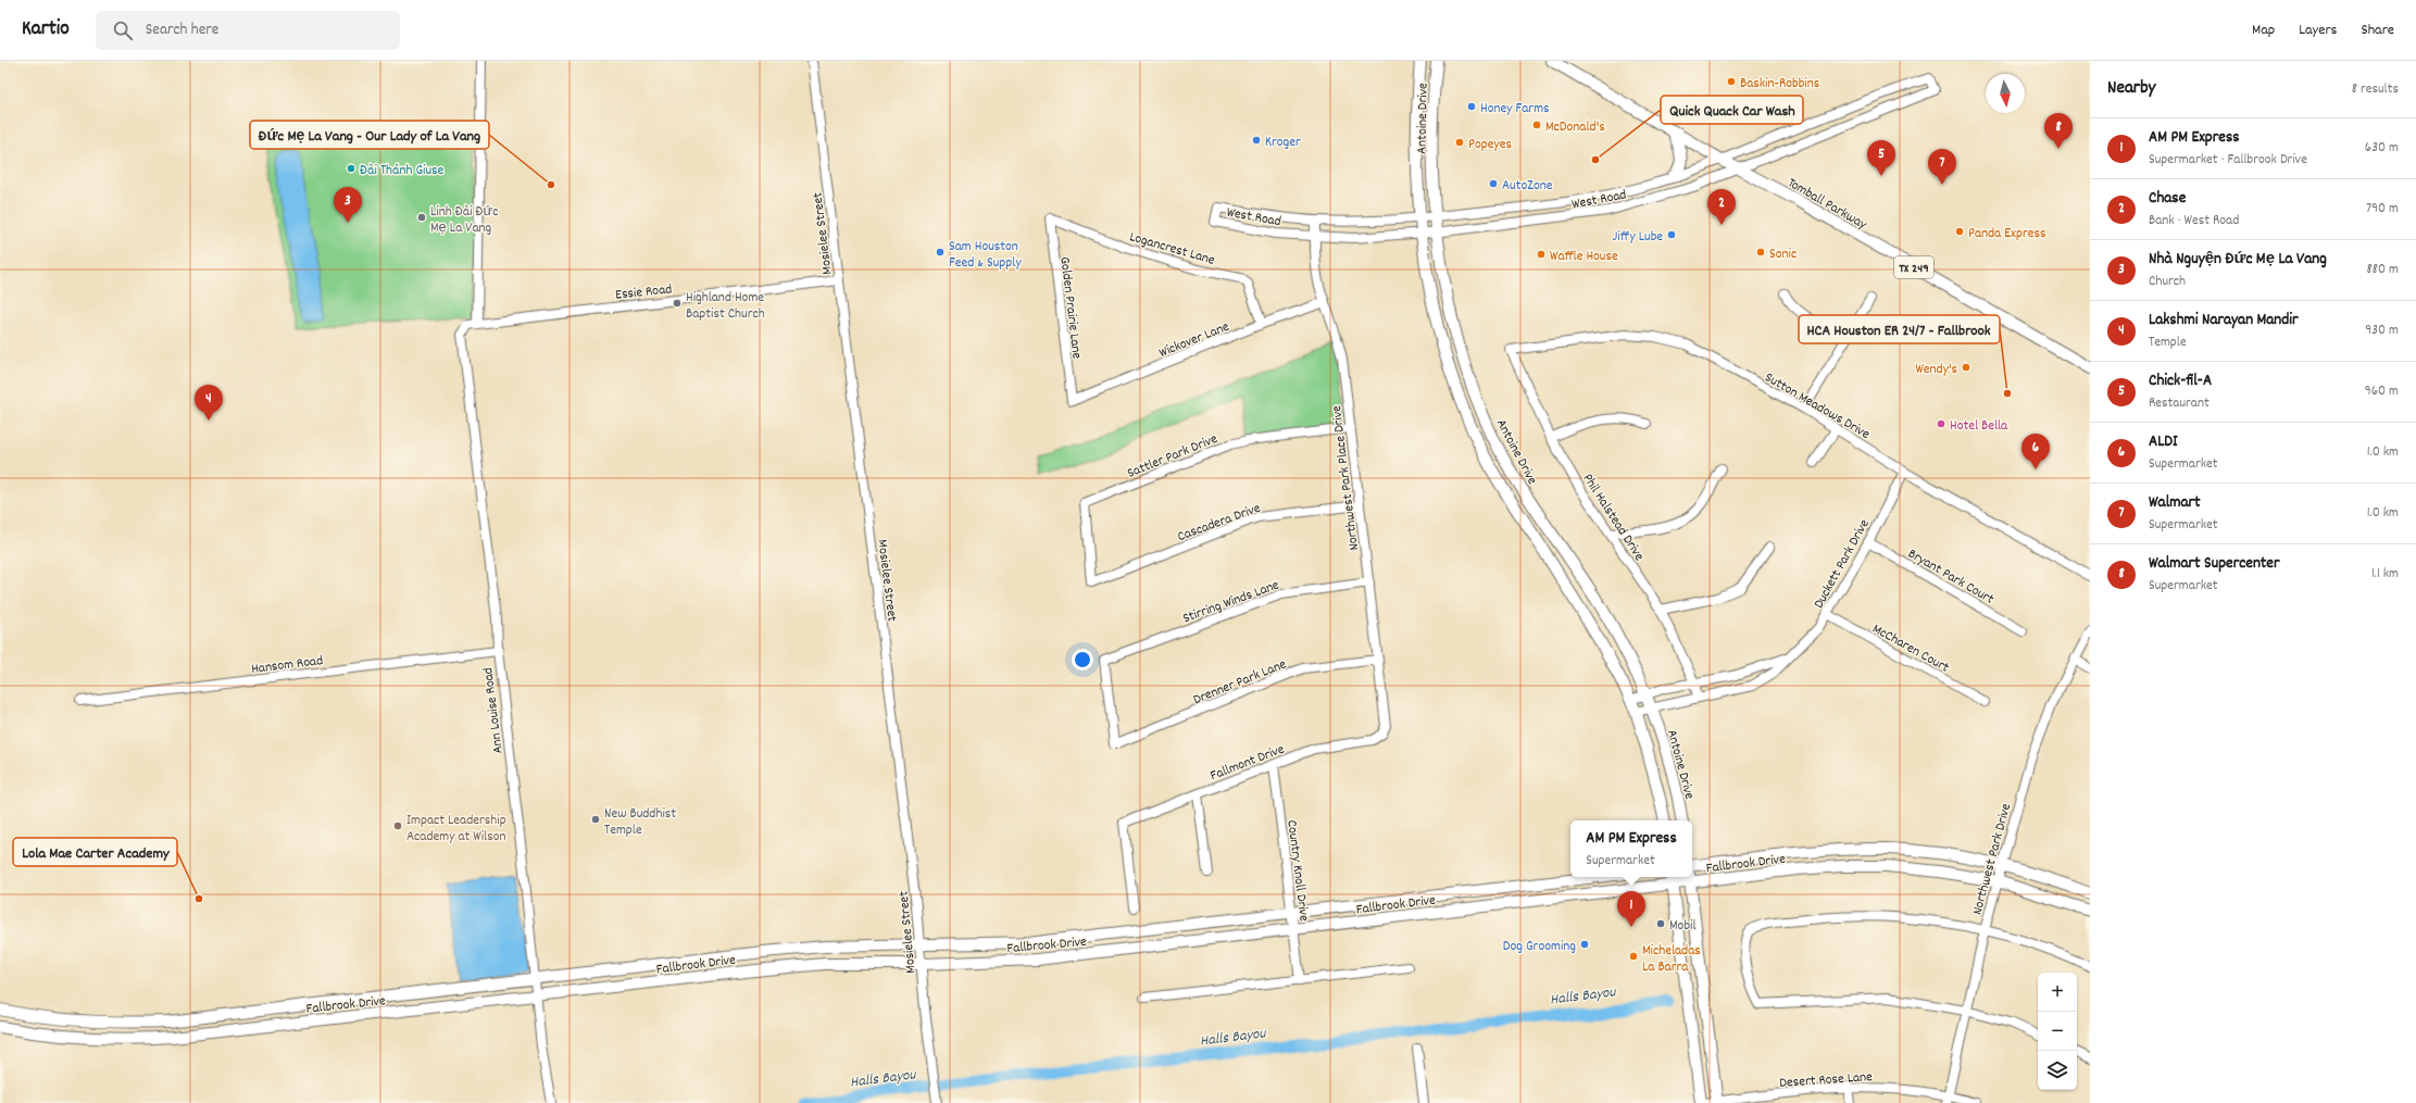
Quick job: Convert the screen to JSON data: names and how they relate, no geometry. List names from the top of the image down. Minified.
{"streets":{"main road":["Antoine Drive","Tomball Parkway","TX 249","Fallbrook Drive"],"street":["West Road","Mosielee Street","Logancrest Lane","Essie Road","Golden Prairie Lane","Wickover Lane","Sutton Meadows Drive","Sattler Park Drive","Northwest Park Place Drive","Phil Halstead Drive","Cascadera Drive","Duckett Park Drive","Bryant Park Court","Stirring Winds Lane","McCharen Court","Hansom Road","Drenner Park Lane","Ann Louise Road","Fallmont Drive","Northwest Park Drive","Country Knoll Drive","Desert Rose Lane"]},"crossings":[["Antoine Drive","West Road"],["Antoine Drive","Duckett Park Drive"],["West Road","Tomball Parkway"],["West Road","Northwest Park Place Drive"],["Mosielee Street","Essie Road"],["Mosielee Street","Fallbrook Drive"],["Logancrest Lane","Golden Prairie Lane"],["Logancrest Lane","Wickover Lane"],["Essie Road","Ann Louise Road"],["Golden Prairie Lane","Wickover Lane"],["Wickover Lane","Northwest Park Place Drive"],["Sutton Meadows Drive","Phil Halstead Drive"],["Sutton Meadows Drive","Duckett Park Drive"],["Sattler Park Drive","Northwest Park Place Drive"],["Sattler Park Drive","Cascadera Drive"],["Northwest Park Place Drive","Cascadera Drive"],["Northwest Park Place Drive","Stirring Winds Lane"],["Northwest Park Place Drive","Drenner Park Lane"],["Northwest Park Place Drive","Fallmont Drive"],["Phil Halstead Drive","Duckett Park Drive"],["Duckett Park Drive","Bryant Park Court"],["Duckett Park Drive","McCharen Court"],["Stirring Winds Lane","Drenner Park Lane"],["Hansom Road","Ann Louise Road"],["Ann Louise Road","Fallbrook Drive"],["Fallmont Drive","Country Knoll Drive"],["Northwest Park Drive","Fallbrook Drive"],["Northwest Park Drive","Desert Rose Lane"],["Fallbrook Drive","Country Knoll Drive"]],"water":["Halls Bayou"],"places":["Baskin-Robbins","Honey Farms","McDonald's","Kroger","Popeyes","Quick Quack Car Wash","Đài Thánh Giuse","AutoZone","Đức Mẹ La Vang - Our Lady of La Vang","Linh Đài Đức Mẹ La Vang","Panda Express","Jiffy Lube","Sam Houston Feed & Supply","Sonic","Waffle House","Highland Home Baptist Church","Wendy's","HCA Houston ER 24/7 - Fallbrook","Hotel Bella","New Buddhist Temple","Impact Leadership Academy at Wilson","Lola Mae Carter Academy","Mobil","Dog Grooming","Micheladas La Barra"],"north":"bottom","page":{"header":"Kartio","search":"Search here","nav":["Map","Layers","Share"],"heading":["Nearby","8 results"],"pins":["8","5","7","3","2","4","6","1"],"list":[{"mark":"1","name":"AM PM Express","note":"Supermarket · Fallbrook Drive","value":"630 m"},{"mark":"2","name":"Chase","note":"Bank · West Road","value":"790 m"},{"mark":"3","name":"Nhà Nguyện Đức Mẹ La Vang","note":"Church","value":"880 m"},{"mark":"4","name":"Lakshmi Narayan Mandir","note":"Temple","value":"930 m"},{"mark":"5","name":"Chick-fil-A","note":"Restaurant","value":"960 m"},{"mark":"6","name":"ALDI","note":"Supermarket","value":"1.0 km"},{"mark":"7","name":"Walmart","note":"Supermarket","value":"1.0 km"},{"mark":"8","name":"Walmart Supercenter","note":"Supermarket","value":"1.1 km"}],"popup":["AM PM Express","Supermarket"],"map_buttons":["+","−"]}}
